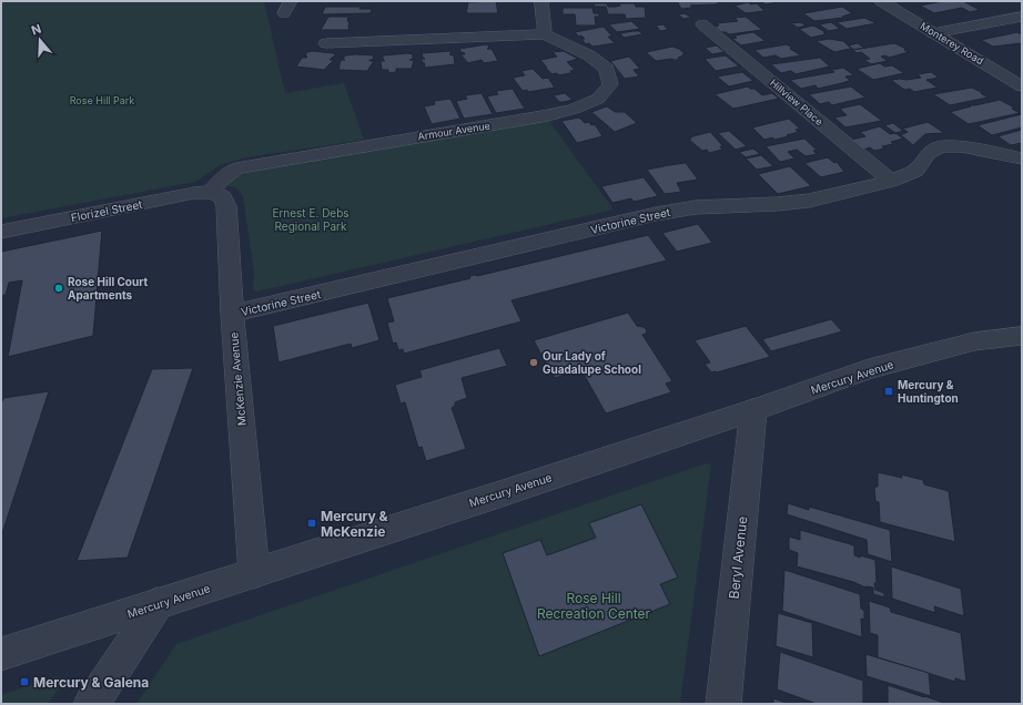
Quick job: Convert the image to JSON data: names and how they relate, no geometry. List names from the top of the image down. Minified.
{"streets":{"street":["Monterey Road","Hillview Place","Armour Avenue","Florizel Street","Victorine Street","Mercury Avenue","McKenzie Avenue","Beryl Avenue"]},"crossings":[["Hillview Place","Victorine Street"],["Armour Avenue","Florizel Street"],["Armour Avenue","McKenzie Avenue"],["Florizel Street","McKenzie Avenue"],["Victorine Street","McKenzie Avenue"],["Mercury Avenue","McKenzie Avenue"],["Mercury Avenue","Beryl Avenue"]],"parks":["Rose Hill Park","Ernest E. Debs Regional Park","Rose Hill Recreation Center"],"places":{"other":["Rose Hill Court Apartments","Our Lady of Guadalupe School"],"transit":["Mercury & Huntington","Mercury & McKenzie","Mercury & Galena"]},"north":"top"}
